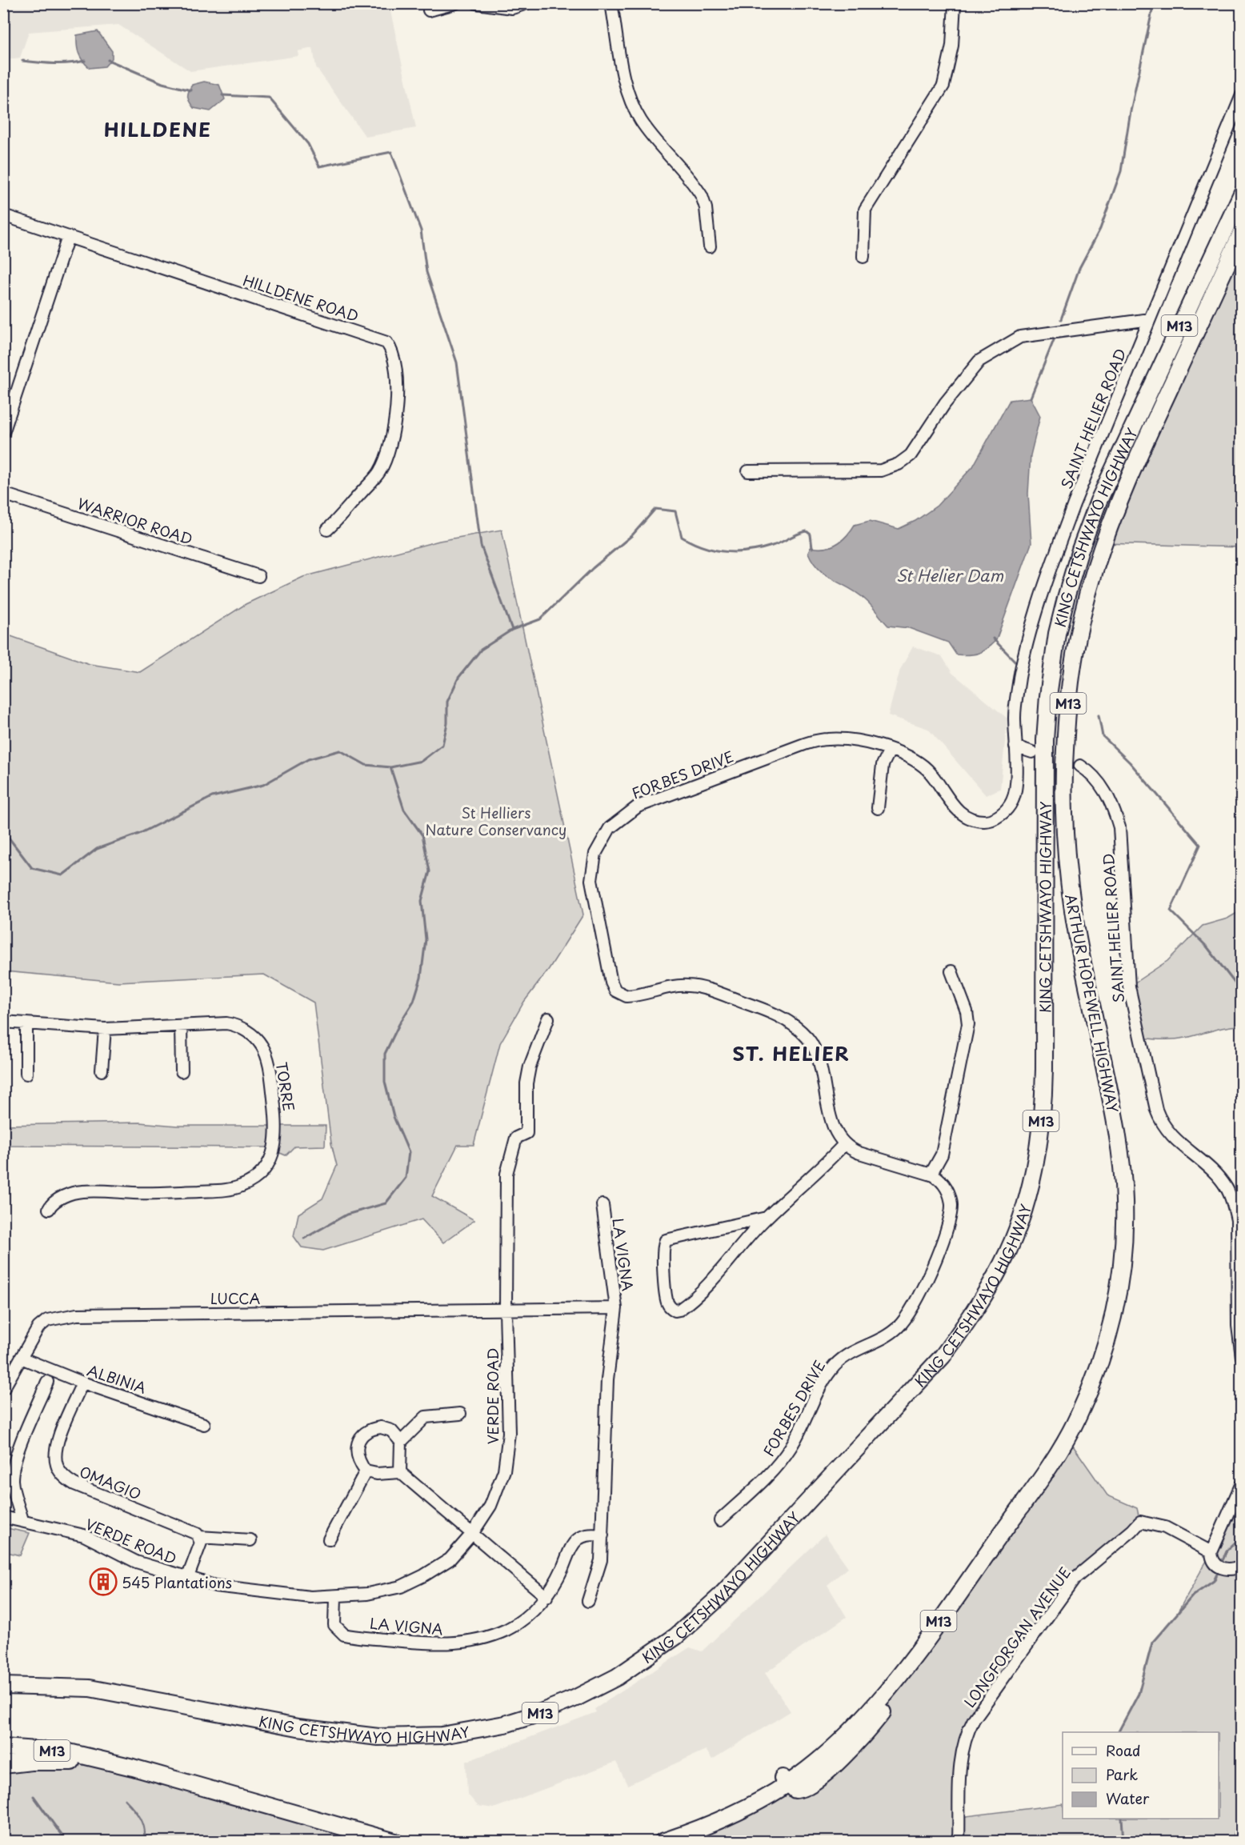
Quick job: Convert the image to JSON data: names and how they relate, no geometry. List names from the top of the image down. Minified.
{"streets":{"highway":["M13","KING CETSHWAYO HIGHWAY","ARTHUR HOPEWELL HIGHWAY"],"street":["HILLDENE ROAD","SAINT HELIER ROAD","WARRIOR ROAD","FORBES DRIVE","TORRE","LA VIGNA","LUCCA","ALBINIA","VERDE ROAD","OMAGIO","LONGFORGAN AVENUE"]},"crossings":[["SAINT HELIER ROAD","FORBES DRIVE"],["KING CETSHWAYO HIGHWAY","ARTHUR HOPEWELL HIGHWAY"],["LA VIGNA","LUCCA"],["LA VIGNA","VERDE ROAD"],["LUCCA","ALBINIA"],["LUCCA","VERDE ROAD"],["ALBINIA","OMAGIO"]],"districts":["HILLDENE","ST. HELIER"],"water":["St Helier Dam"],"parks":["St Helliers Nature Conservancy"],"places":{"building":["545 Plantations"]},"legend":["Road","Park","Water"]}
